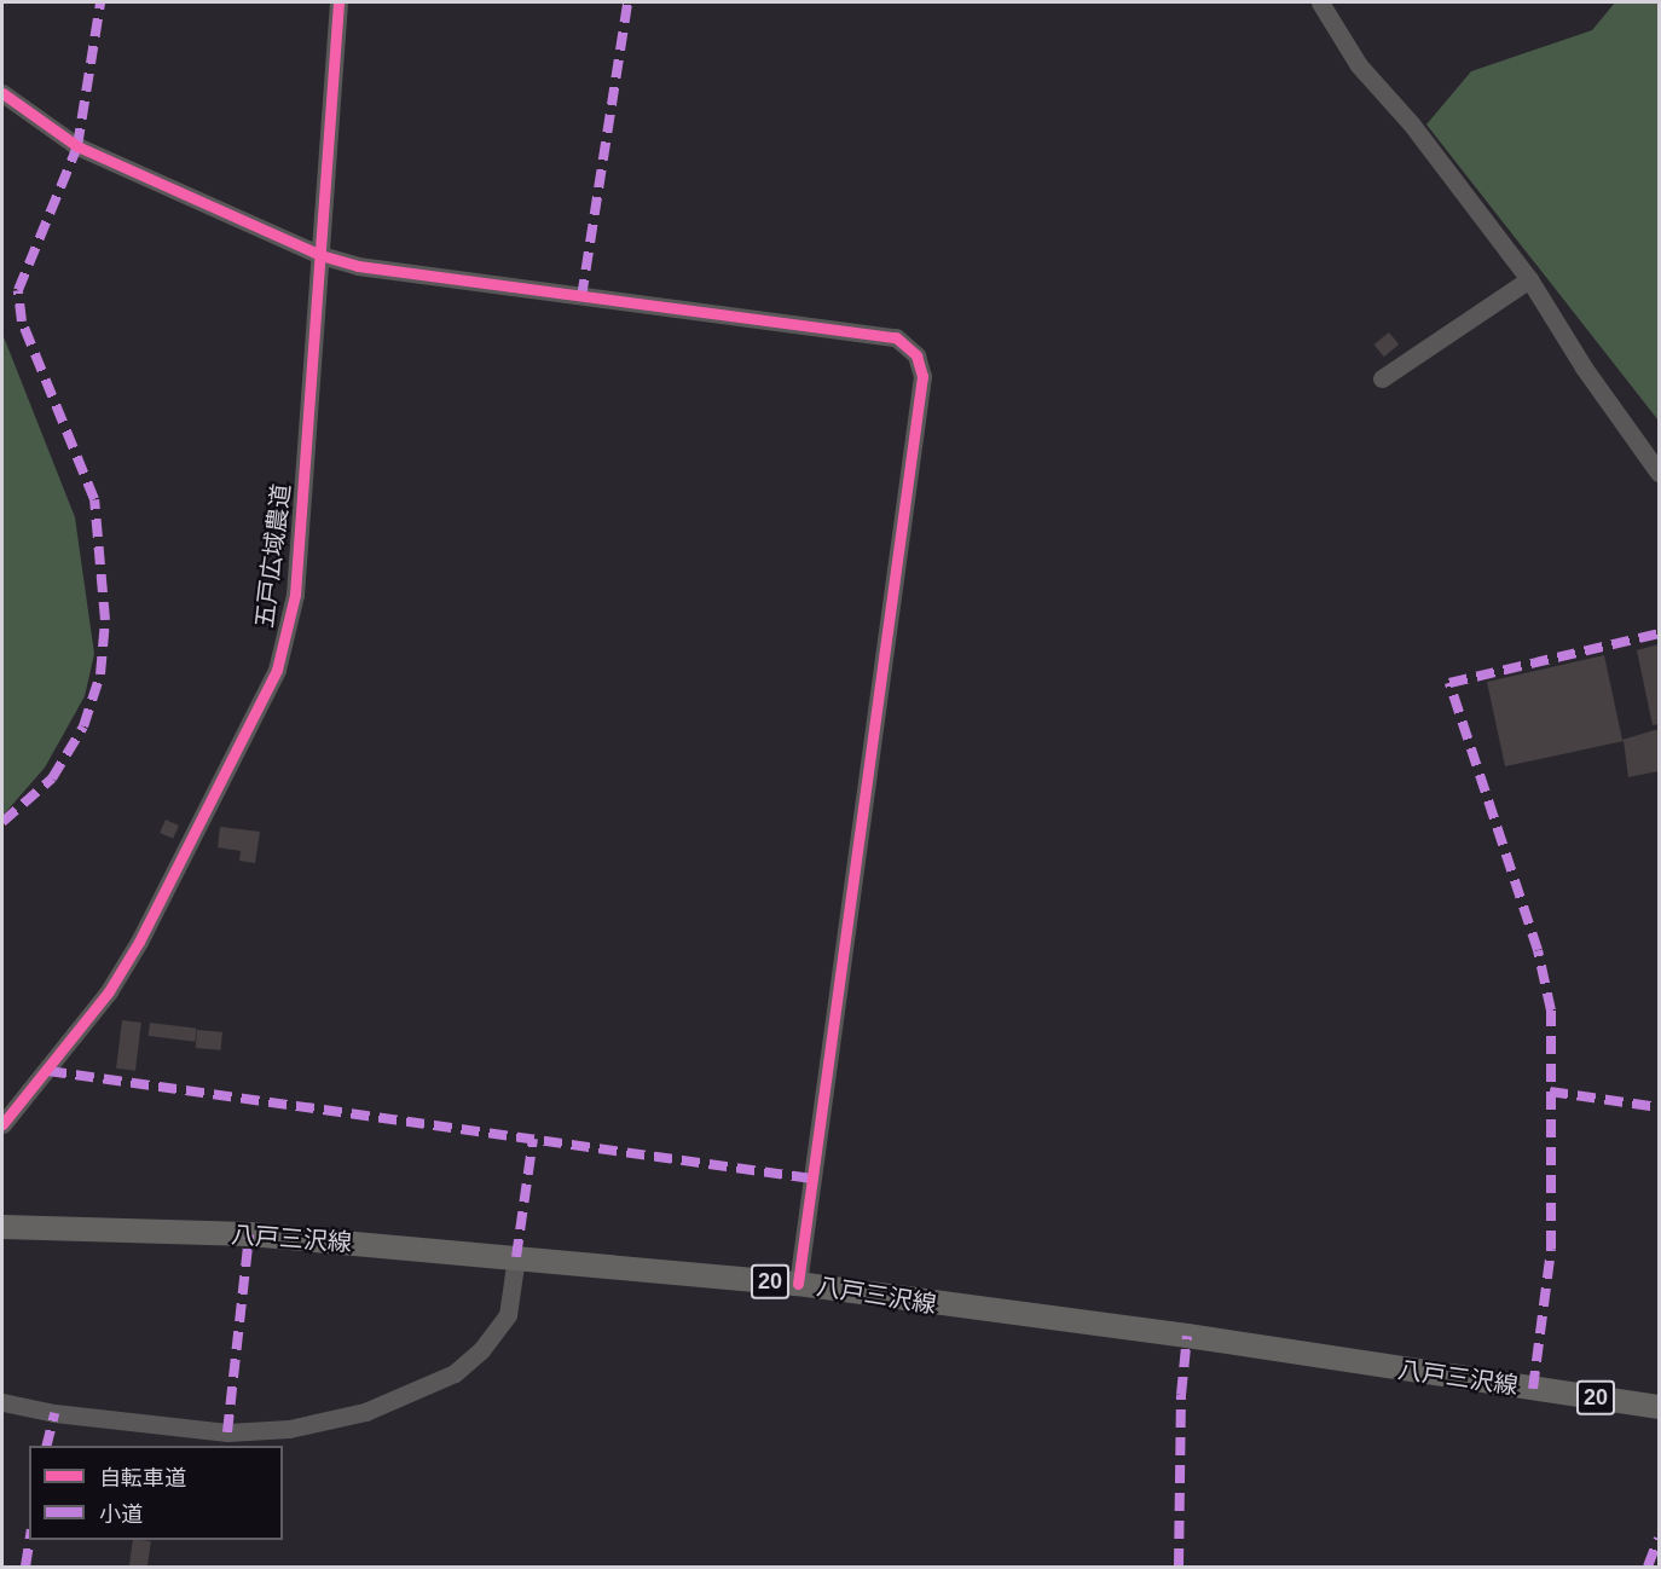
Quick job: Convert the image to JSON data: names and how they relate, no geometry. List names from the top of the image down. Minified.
{"streets":{"main road":["八戸三沢線","20"],"street":["五戸広域農道"]},"legend":["自転車道","小道"]}
